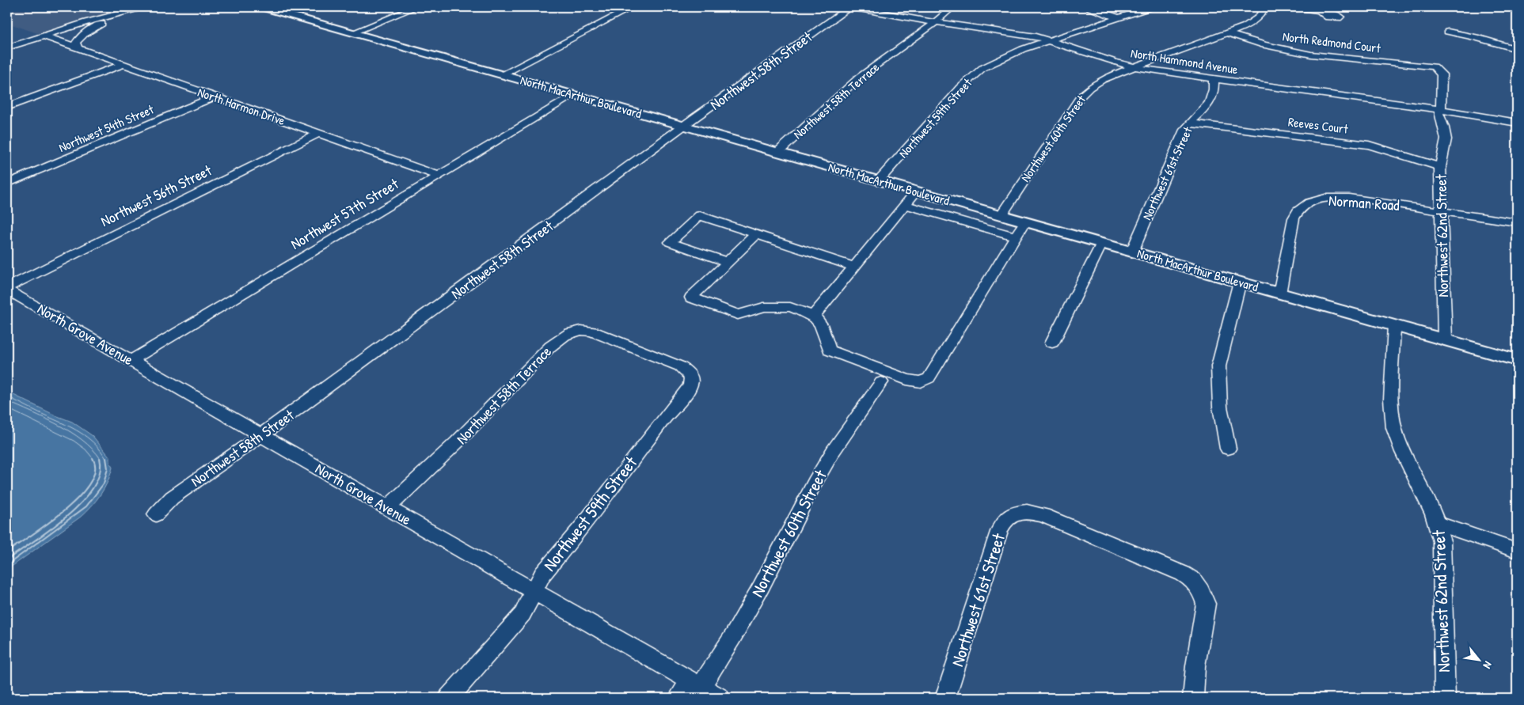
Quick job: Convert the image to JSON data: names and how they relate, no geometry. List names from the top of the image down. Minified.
{"streets":{"main road":["North MacArthur Boulevard"],"street":["North Redmond Court","North Hammond Avenue","Northwest 58th Street","Northwest 58th Terrace","North Harmon Drive","Northwest 59th Street","Reeves Court","Northwest 54th Street","Northwest 60th Street","Northwest 61st Street","Northwest 56th Street","Norman Road","Northwest 57th Street","Northwest 62nd Street","North Grove Avenue"]},"crossings":[["North Redmond Court","Northwest 60th Street"],["North Redmond Court","Northwest 62nd Street"],["North Hammond Avenue","Northwest 58th Street"],["North Hammond Avenue","Northwest 58th Terrace"],["North Hammond Avenue","Northwest 59th Street"],["North Hammond Avenue","Northwest 60th Street"],["North Hammond Avenue","Northwest 61st Street"],["North Hammond Avenue","Northwest 62nd Street"],["Northwest 58th Street","North MacArthur Boulevard"],["Northwest 58th Street","North Grove Avenue"],["North MacArthur Boulevard","Northwest 58th Terrace"],["North MacArthur Boulevard","Northwest 59th Street"],["North MacArthur Boulevard","Northwest 60th Street"],["North MacArthur Boulevard","Northwest 61st Street"],["North MacArthur Boulevard","Norman Road"],["North MacArthur Boulevard","Northwest 57th Street"],["North MacArthur Boulevard","Northwest 62nd Street"],["Northwest 58th Terrace","Northwest 59th Street"],["Northwest 58th Terrace","North Grove Avenue"],["North Harmon Drive","Northwest 54th Street"],["North Harmon Drive","Northwest 56th Street"],["North Harmon Drive","Northwest 57th Street"],["Northwest 59th Street","North Grove Avenue"],["Reeves Court","Northwest 61st Street"],["Reeves Court","Northwest 62nd Street"],["Northwest 60th Street","North Grove Avenue"],["Northwest 56th Street","North Grove Avenue"],["Norman Road","Northwest 62nd Street"],["Northwest 57th Street","North Grove Avenue"]],"north":"bottom right"}
